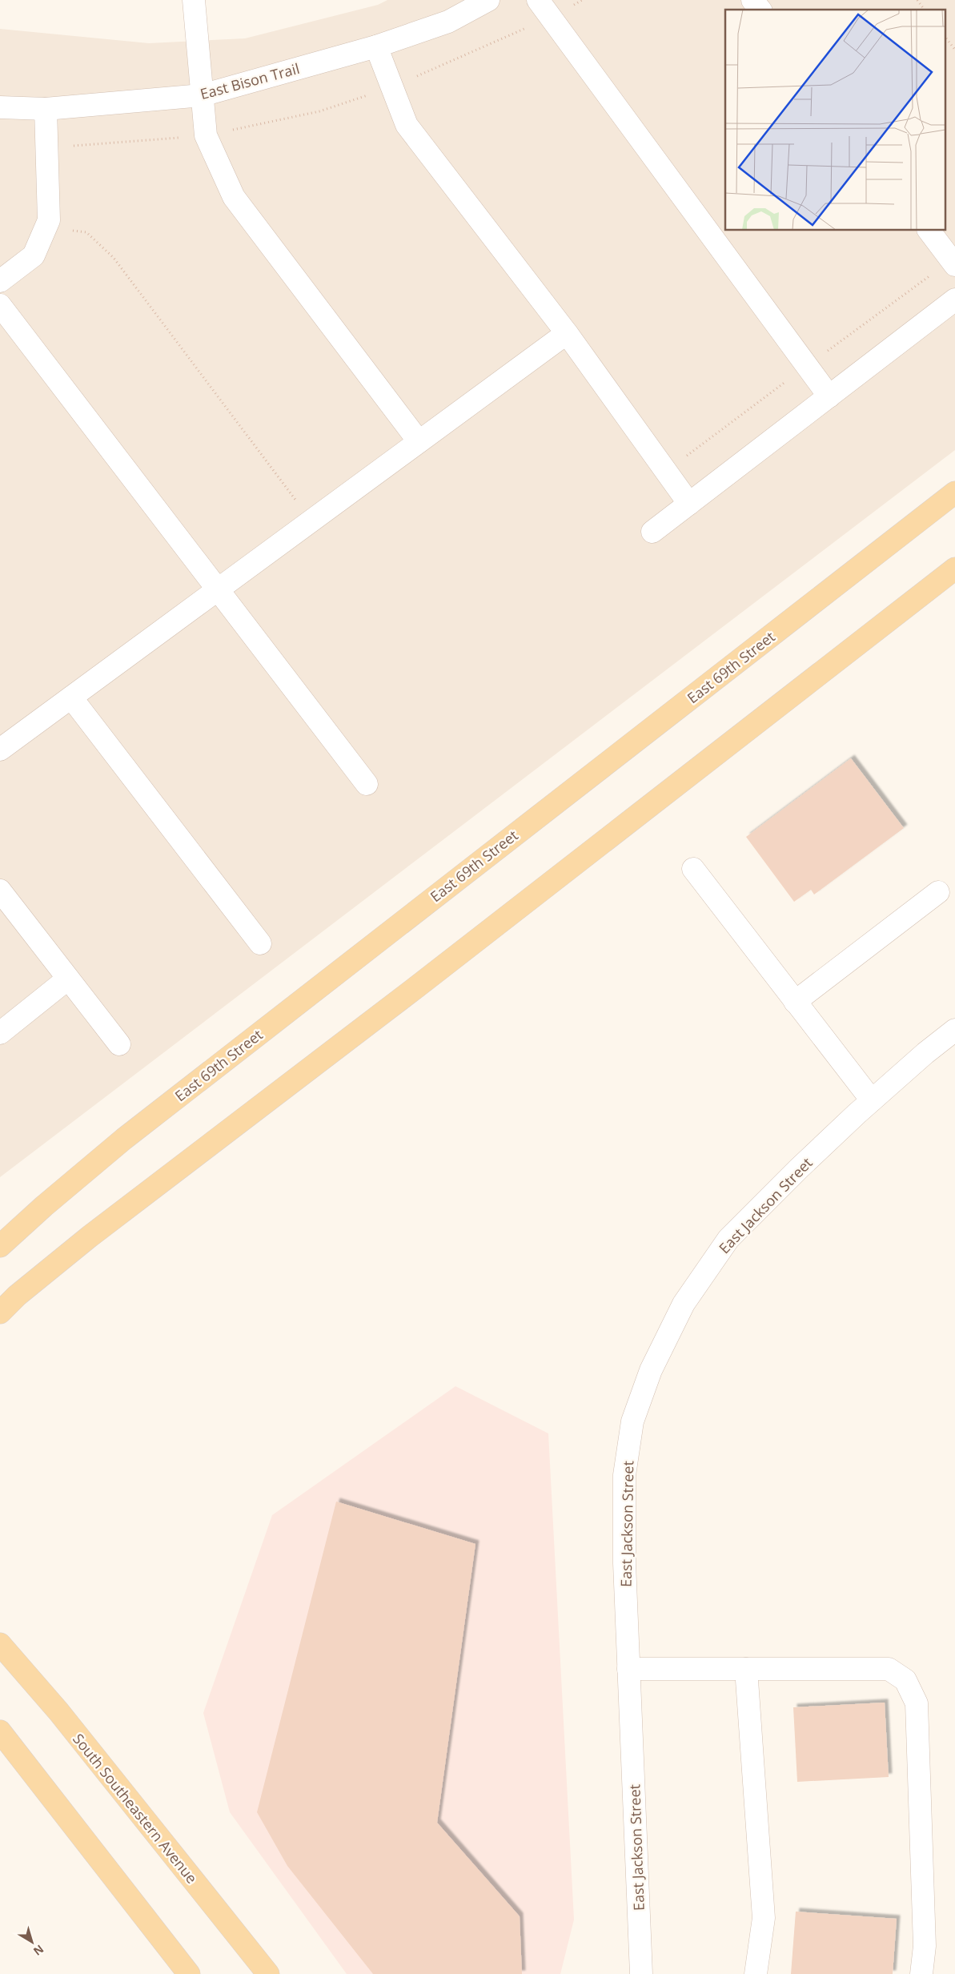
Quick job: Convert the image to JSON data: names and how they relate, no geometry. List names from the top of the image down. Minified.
{"streets":{"main road":["East 69th Street","South Southeastern Avenue"],"street":["East Bison Trail","East Jackson Street"]},"north":"bottom right"}
